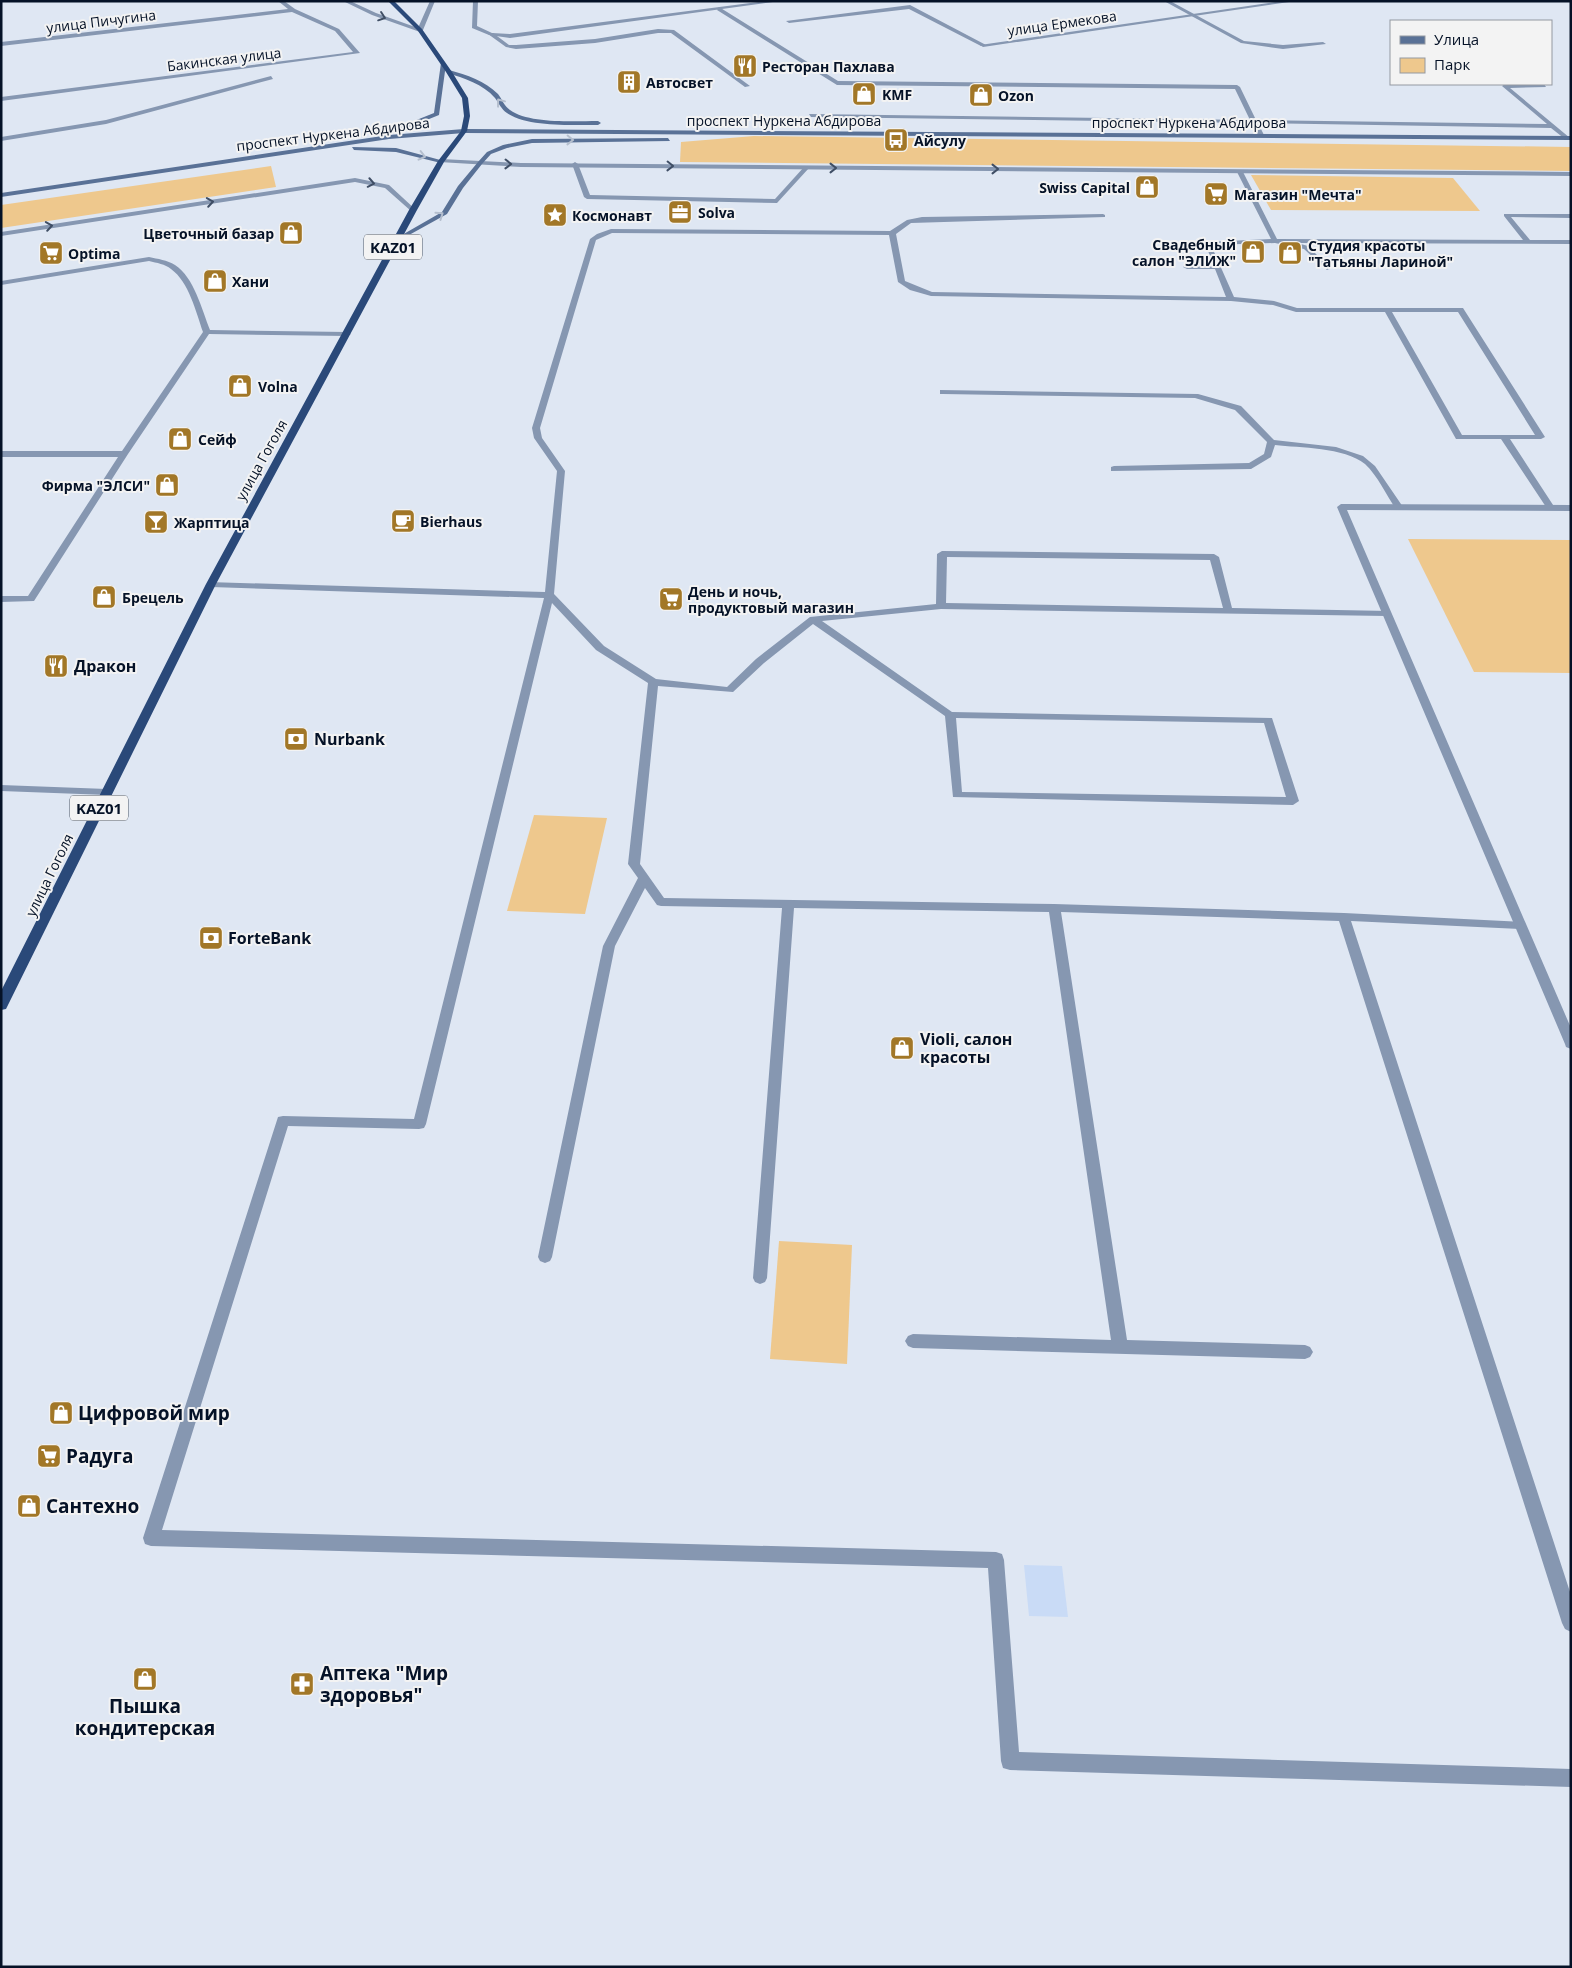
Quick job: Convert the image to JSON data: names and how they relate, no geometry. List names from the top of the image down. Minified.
{"streets":{"highway":["KАZ01","улица Гоголя"],"main road":["проспект Нуркена Абдирова"],"street":["улица Пичугина","улица Ермекова","Бакинская улица"]},"crossings":[["улица Пичугина","Бакинская улица"],["проспект Нуркена Абдирова","улица Гоголя"]],"places":{"restaurant":["Ресторан Пахлава","Дракон"],"building":["Автосвет"],"shop":["KMF","Ozon","Swiss Capital","Цветочный базар","Свадебный салон \"ЭЛИЖ\"","Студия красоты \"Татьяны Лариной\"","Хани","Volna","Сейф","Фирма \"ЭЛСИ\"","Брецель","Violi, салон красоты","Цифровой мир","Сантехно","Пышка кондитерская"],"bus stop":["Айсулу"],"supermarket":["Магазин \"Мечта\"","Optima","День и ночь, продуктовый магазин","Радуга"],"office":["Solva"],"place":["Космонавт"],"cafe":["Bierhaus"],"bar":["Жарптица"],"bank":["Nurbank","ForteBank"],"pharmacy":["Аптека \"Мир здоровья\""]},"legend":["Улица","Парк"]}
